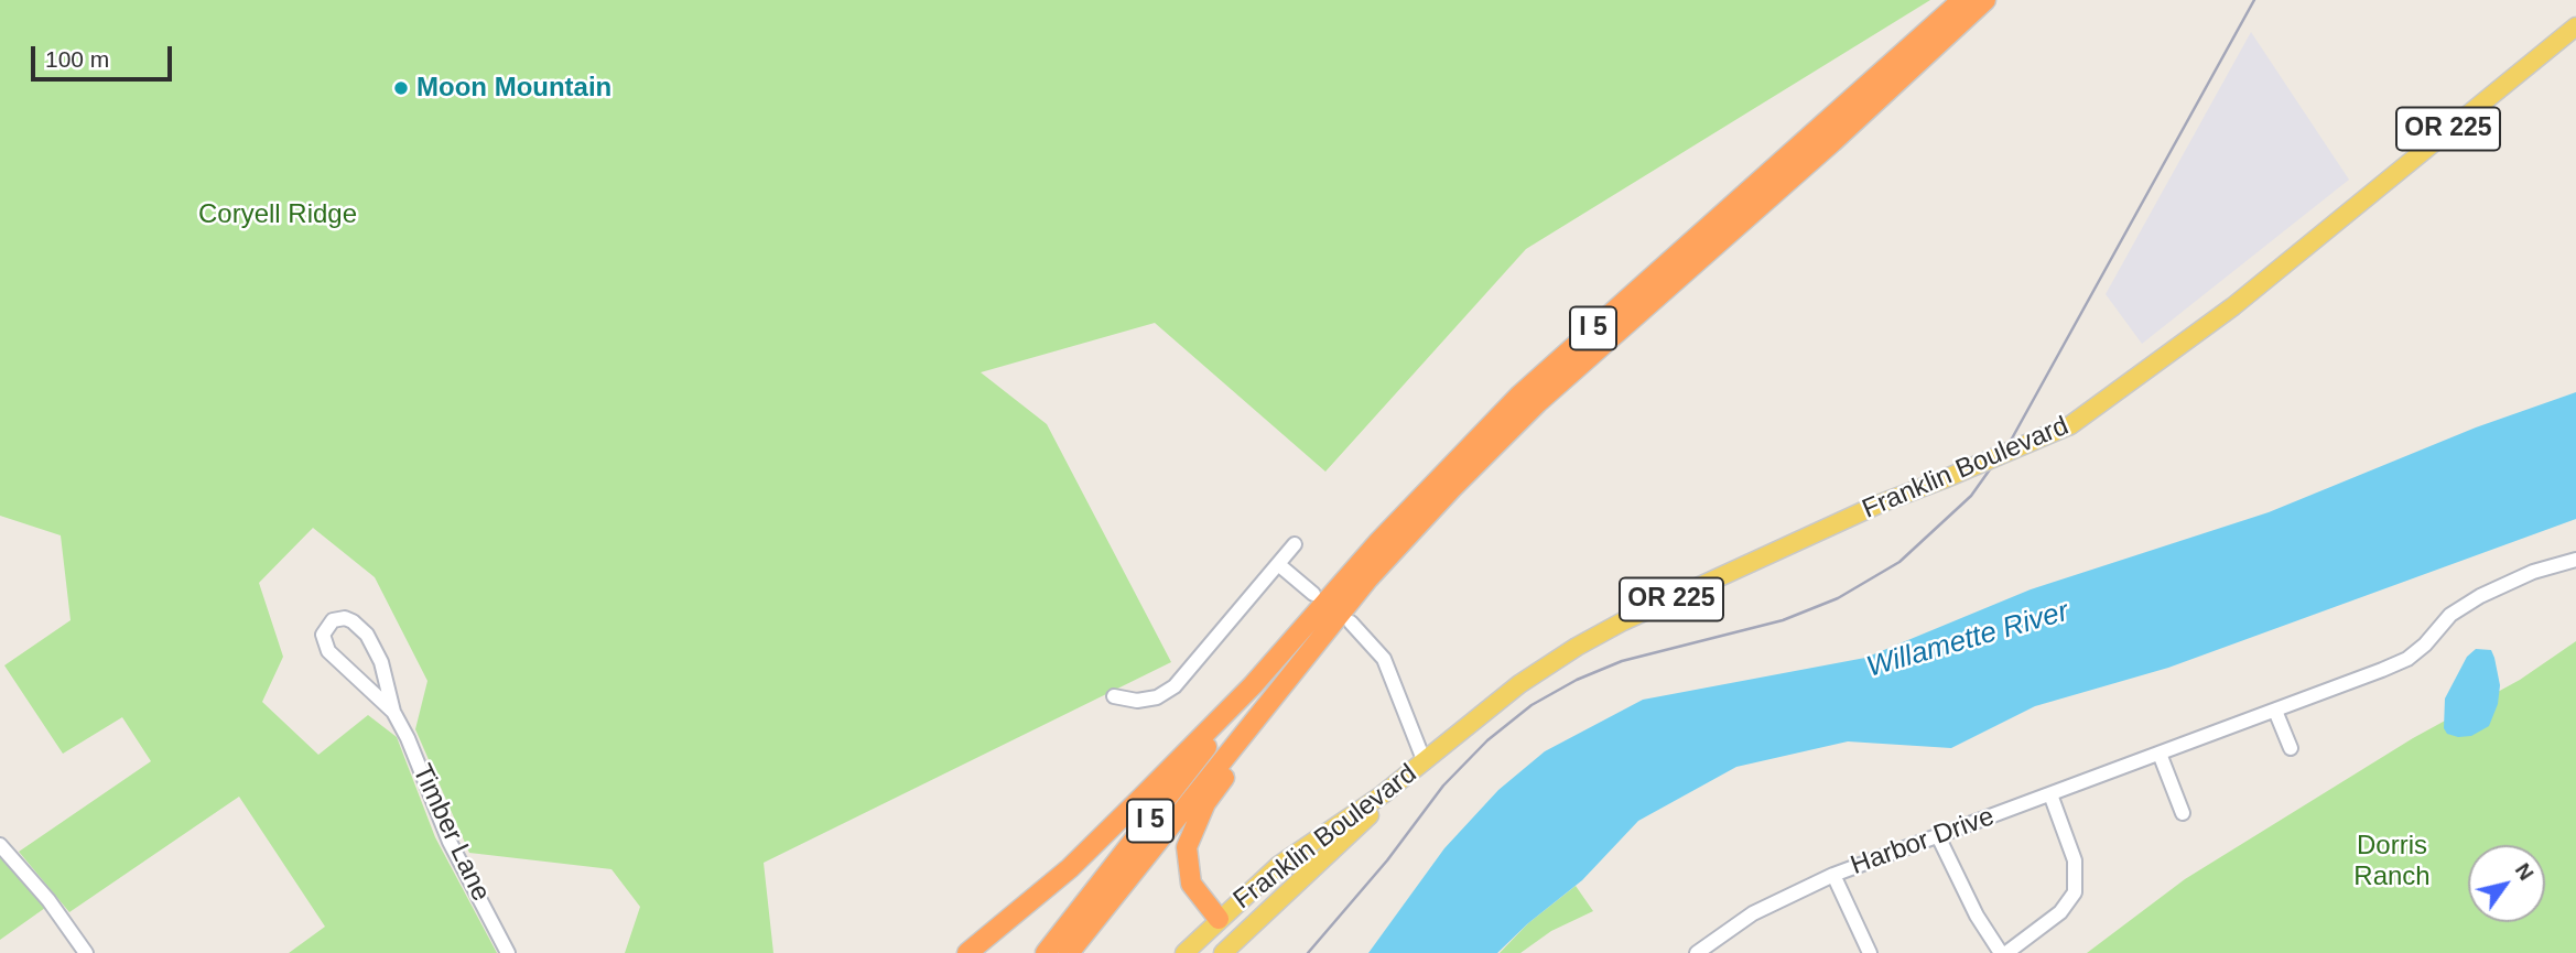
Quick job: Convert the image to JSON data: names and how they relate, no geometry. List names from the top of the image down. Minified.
{"streets":{"highway":["I 5"],"main road":["OR 225","Franklin Boulevard"],"street":["Timber Lane","Harbor Drive"]},"crossings":[["OR 225","Franklin Boulevard"]],"water":["Willamette River"],"parks":["Coryell Ridge","Dorris Ranch"],"places":["Moon Mountain"],"scale_bar":"100 m","north":"top right"}
